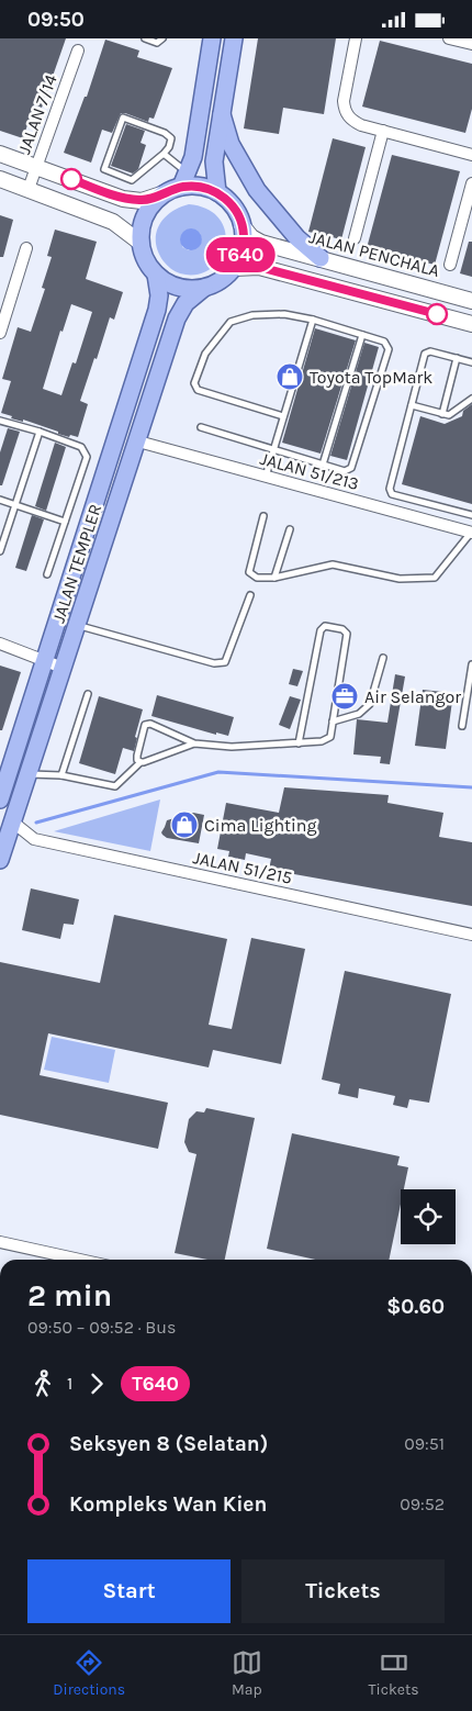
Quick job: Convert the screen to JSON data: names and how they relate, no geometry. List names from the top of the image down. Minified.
{"streets":{"main road":["JALAN PENCHALA","JALAN TEMPLER"],"street":["JALAN 7/14","JALAN 51/213","JALAN 51/215"]},"crossings":[["JALAN PENCHALA","JALAN TEMPLER"],["JALAN 51/213","JALAN TEMPLER"],["JALAN TEMPLER","JALAN 51/215"]],"places":{"shop":["Toyota TopMark","Cima Lighting"],"office":["Air Selangor"]},"lines":["bus line T640"],"page":{"status":"09:50","on_map":"T640","heading":["2 min","09:50 – 09:52 · Bus","$0.60"],"legs":["1","T640"],"list":[{"name":"Seksyen 8 (Selatan)","value":"09:51"},{"name":"Kompleks Wan Kien","value":"09:52"}],"buttons":["Start","Tickets"],"tabs":["Directions","Map","Tickets"]}}
